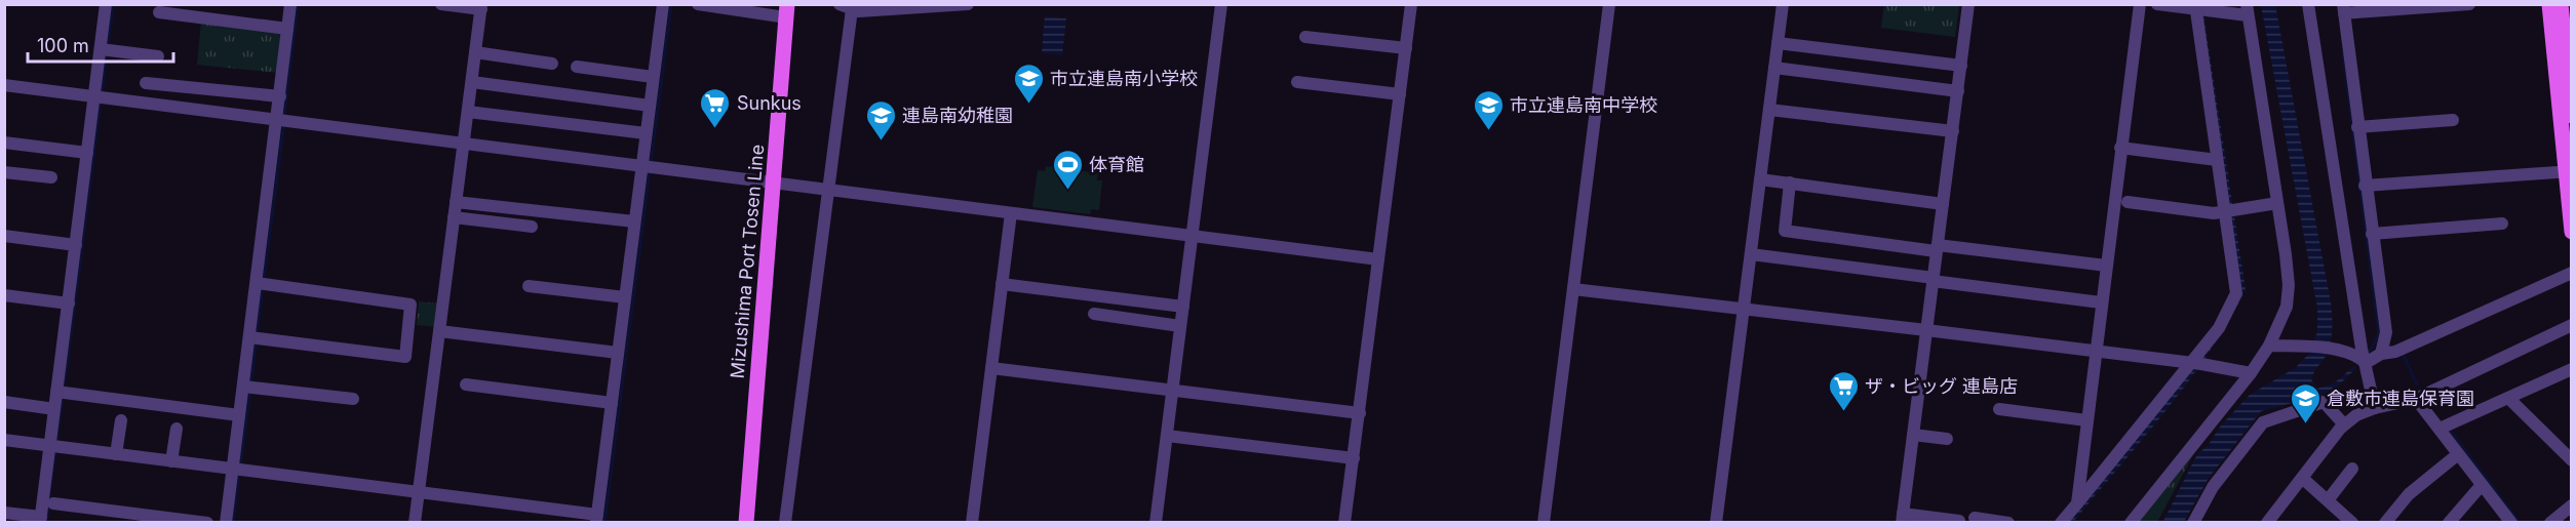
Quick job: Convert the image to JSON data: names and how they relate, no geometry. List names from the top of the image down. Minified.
{"streets":{"main road":["Mizushima Port Tosen Line"]},"places":{"school or university":["市立連島南小学校","市立連島南中学校","連島南幼稚園","倉敷市連島保育園"],"supermarket":["Sunkus","ザ・ビッグ 連島店"],"sports":["体育館"]},"scale_bar":"100 m"}
